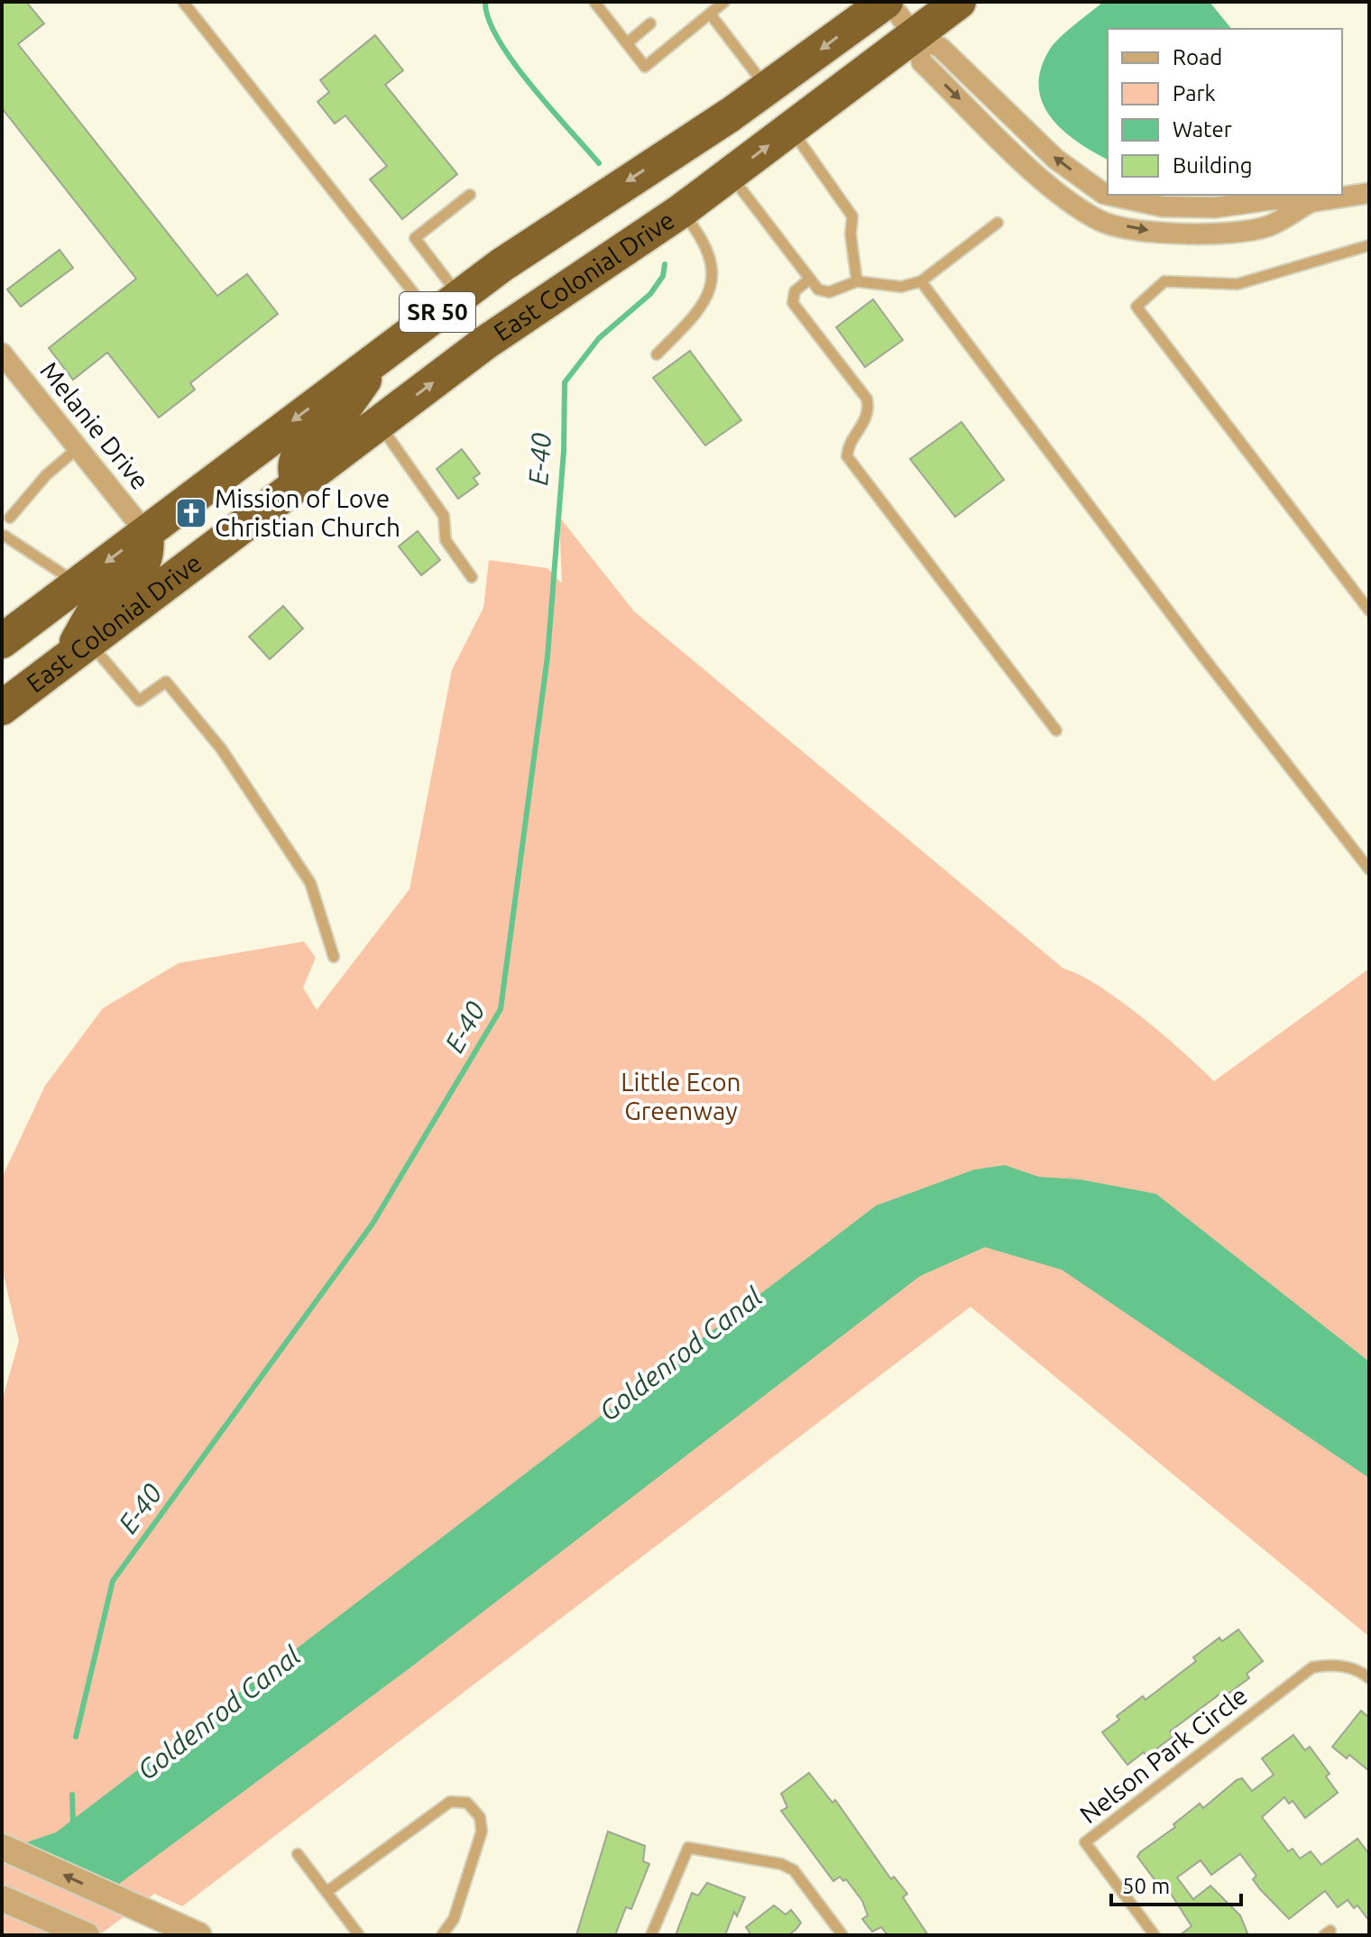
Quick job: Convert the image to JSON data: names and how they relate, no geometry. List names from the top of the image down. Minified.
{"streets":{"highway":["East Colonial Drive","SR 50"],"street":["Melanie Drive"],"lane":["Nelson Park Circle"]},"crossings":[["SR 50","Melanie Drive"]],"water":["E-40","Goldenrod Canal"],"parks":["Little Econ Greenway"],"places":{"church":["Mission of Love Christian Church"]},"legend":["Road","Park","Water","Building"],"scale_bar":"50 m"}
